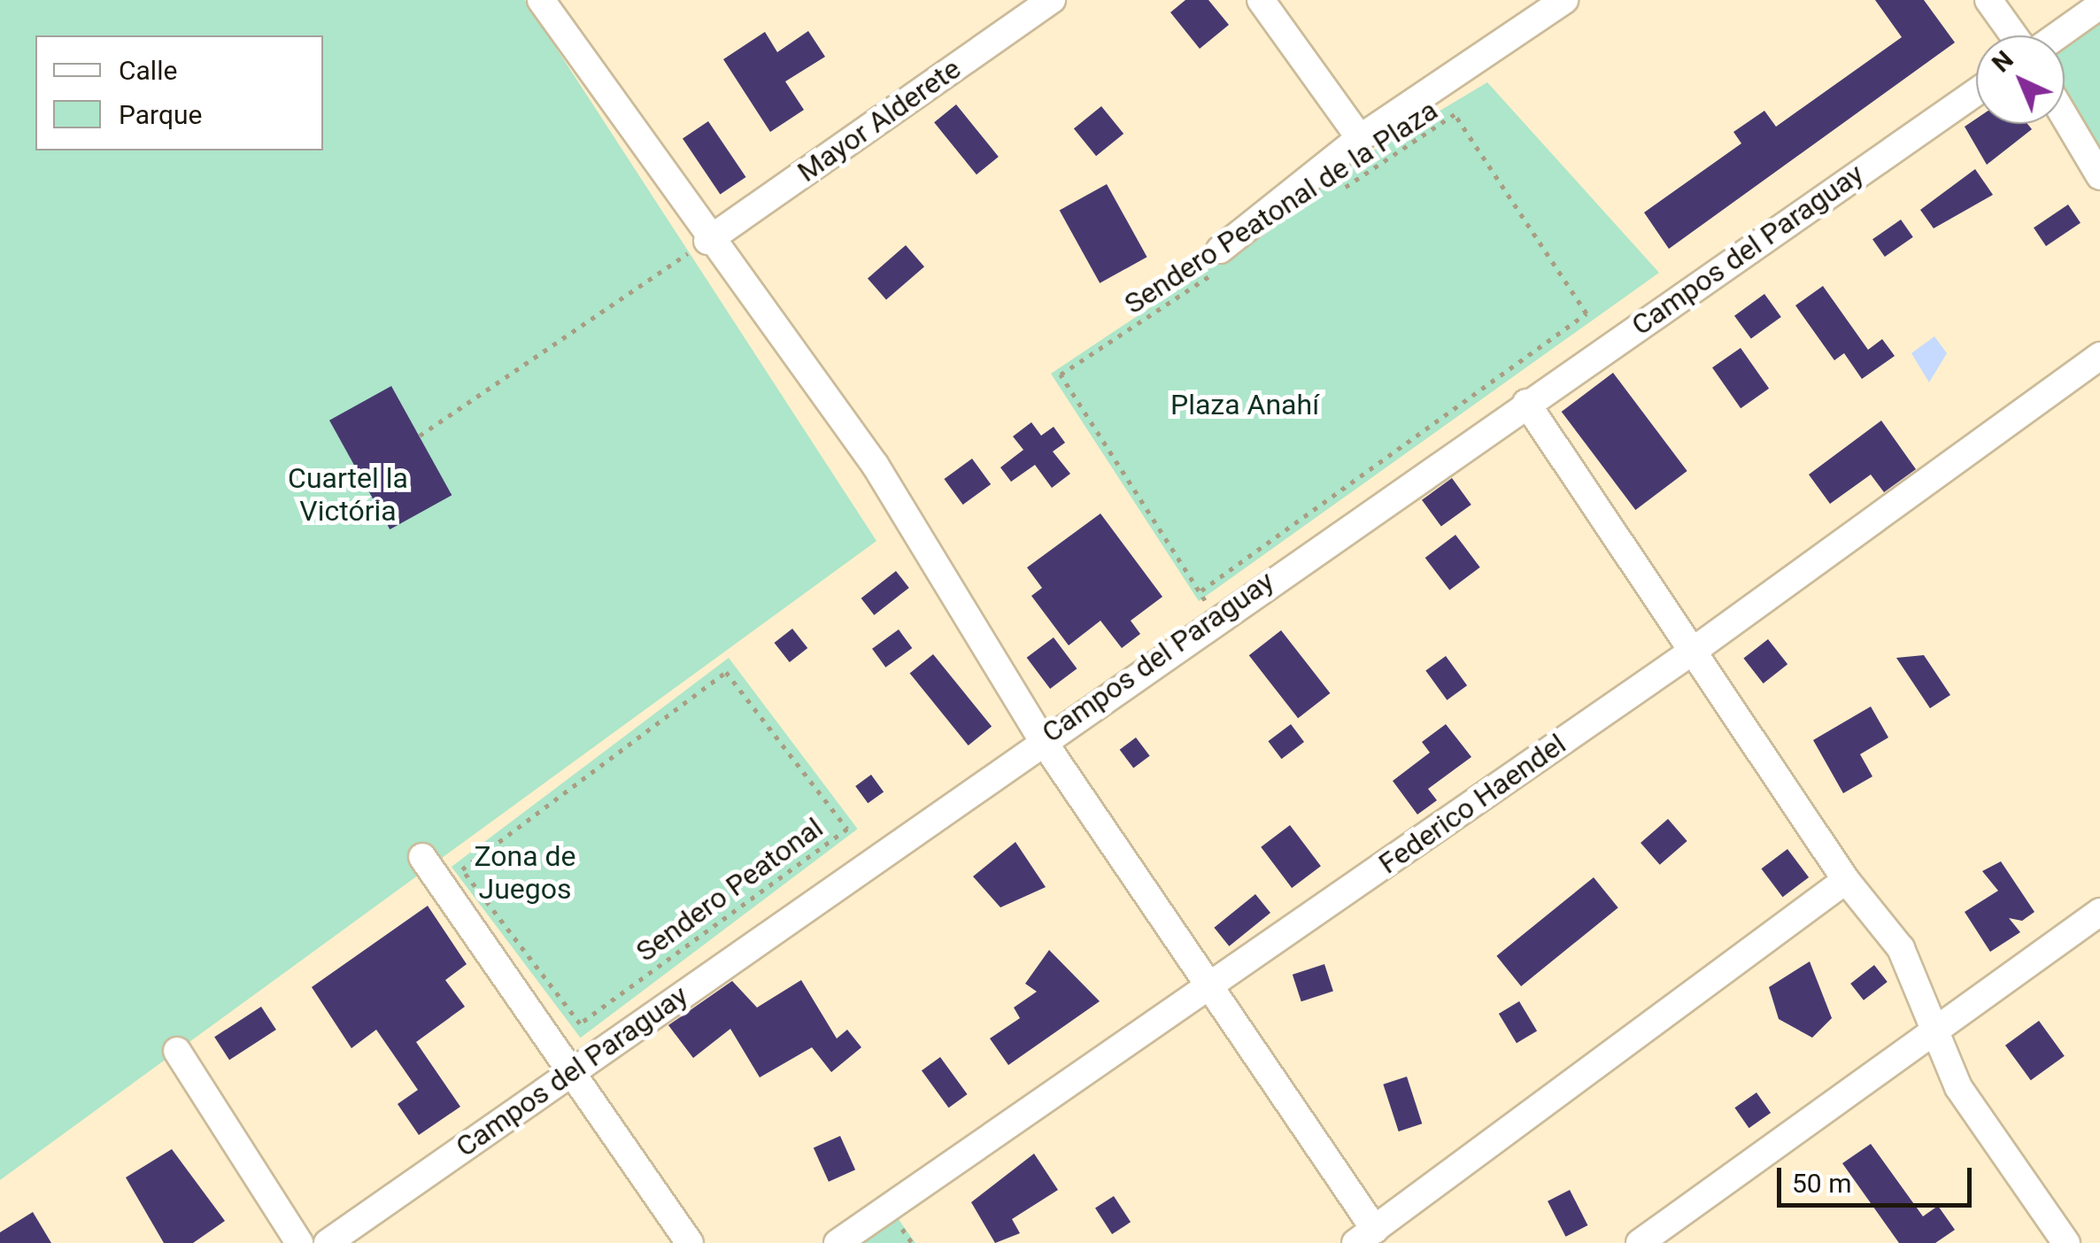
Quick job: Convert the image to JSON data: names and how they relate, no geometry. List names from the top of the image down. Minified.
{"streets":{"street":["Mayor Alderete","Campos del Paraguay","Federico Haendel"],"path":["Sendero Peatonal de la Plaza","Sendero Peatonal"]},"crossings":[["Sendero Peatonal de la Plaza","Campos del Paraguay"]],"parks":["Plaza Anahí","Cuartel la Victória","Zona de Juegos"],"legend":["Calle","Parque"],"scale_bar":"50 m","north":"top left"}
